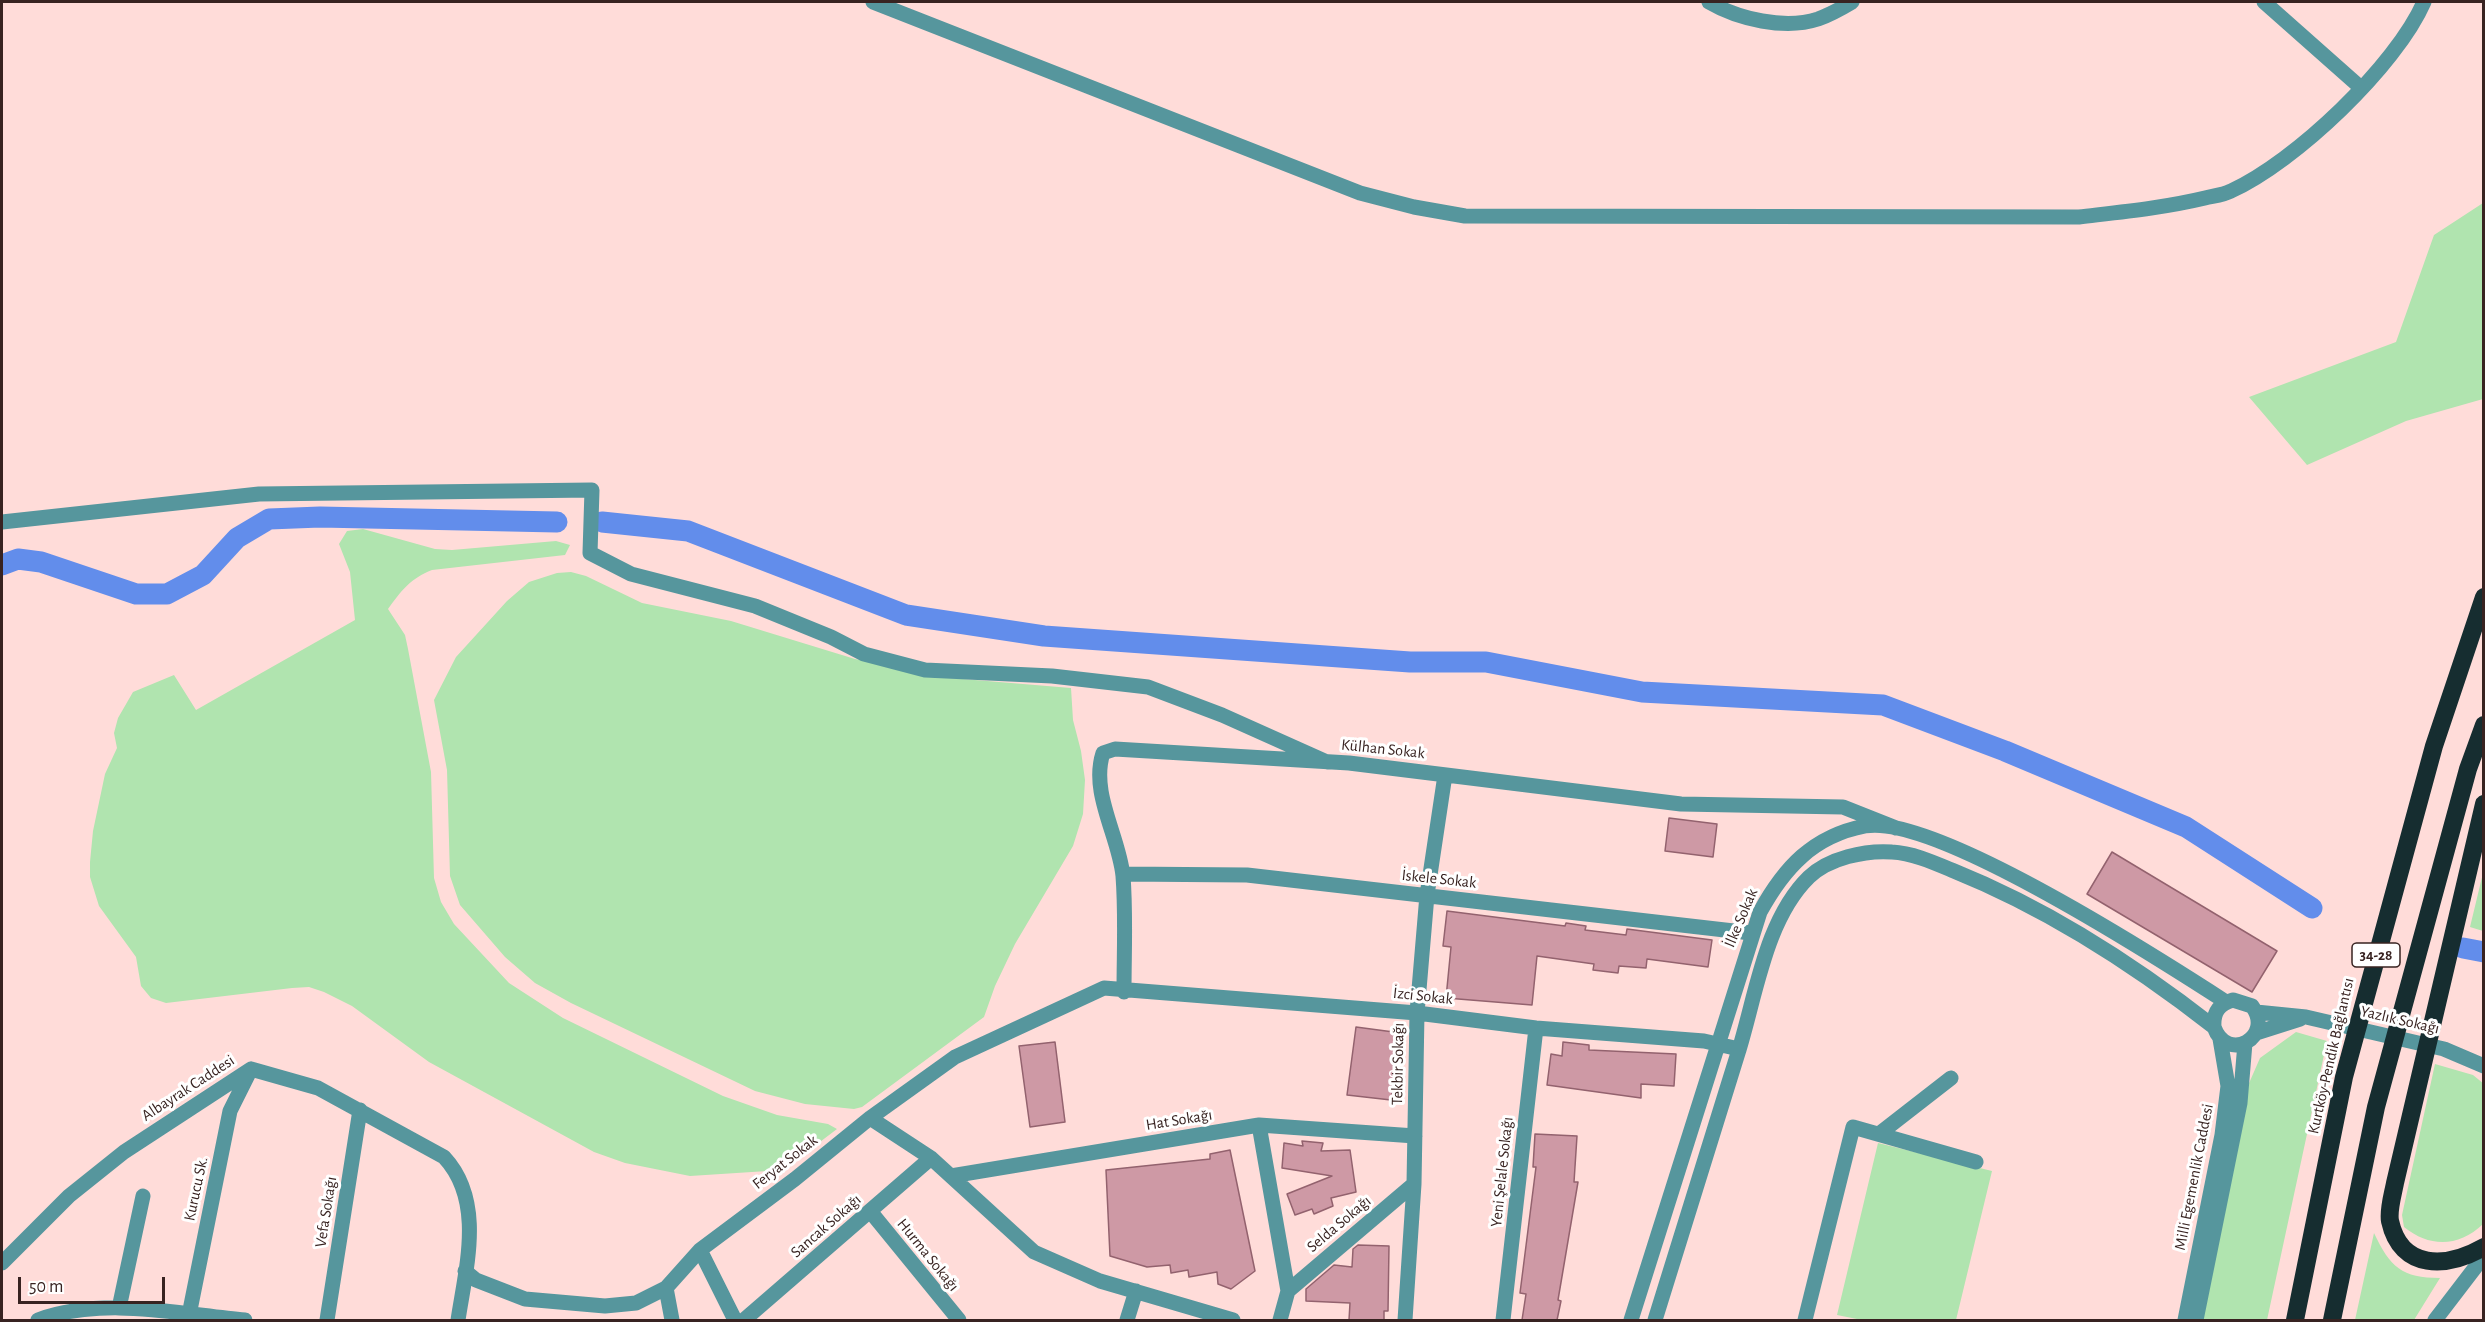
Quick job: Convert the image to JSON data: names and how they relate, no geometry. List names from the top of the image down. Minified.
{"streets":{"highway":["34-28","Kurtköy-Pendik Bağlantısı"],"street":["Külhan Sokak","İskele Sokak","İlke Sokak","İzci Sokak","Yazlık Sokağı","Tekbir Sokağı","Albayrak Caddesi","Hat Sokağı","Feryat Sokak","Yeni Şelale Sokağı","Milli Egemenlik Caddesi","Kurucu Sk.","Vefa Sokağı","Selda Sokağı","Sancak Sokağı","Hurma Sokağı"]},"crossings":[["Külhan Sokak","İskele Sokak"],["Külhan Sokak","İlke Sokak"],["Külhan Sokak","İzci Sokak"],["Külhan Sokak","Tekbir Sokağı"],["Külhan Sokak","Feryat Sokak"],["İskele Sokak","İlke Sokak"],["İskele Sokak","Tekbir Sokağı"],["İlke Sokak","İzci Sokak"],["İlke Sokak","Yazlık Sokağı"],["İlke Sokak","Milli Egemenlik Caddesi"],["İzci Sokak","Tekbir Sokağı"],["İzci Sokak","Feryat Sokak"],["İzci Sokak","Yeni Şelale Sokağı"],["Yazlık Sokağı","Milli Egemenlik Caddesi"],["Tekbir Sokağı","Hat Sokağı"],["Tekbir Sokağı","Selda Sokağı"],["Albayrak Caddesi","Feryat Sokak"],["Albayrak Caddesi","Kurucu Sk."],["Albayrak Caddesi","Vefa Sokağı"],["Sancak Sokağı","Hurma Sokağı"]],"scale_bar":"50 m"}
